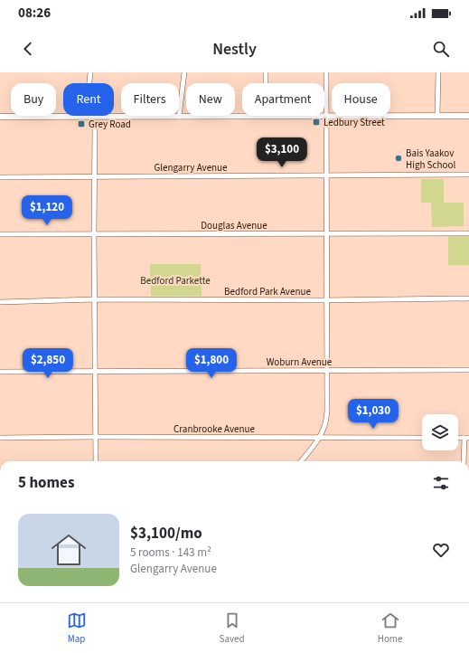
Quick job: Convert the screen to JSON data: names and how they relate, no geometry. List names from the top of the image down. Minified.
{"streets":{"street":["Glengarry Avenue","Douglas Avenue","Bedford Park Avenue","Woburn Avenue","Cranbrooke Avenue"]},"parks":["Bedford Parkette"],"places":{"transit":["Ledbury Street","Grey Road"],"other":["Bais Yaakov High School"]},"page":{"status":"08:26","header":"Nestly","chip":["Buy","Rent","Filters","New","Apartment","House"],"price":["$3,100","$1,120","$2,850","$1,800","$1,030"],"heading":"5 homes","list":[{"name":"$3,100/mo","note":"5 rooms · 143 m² · Glengarry Avenue"}],"tabs":["Map","Saved","Home"]}}
